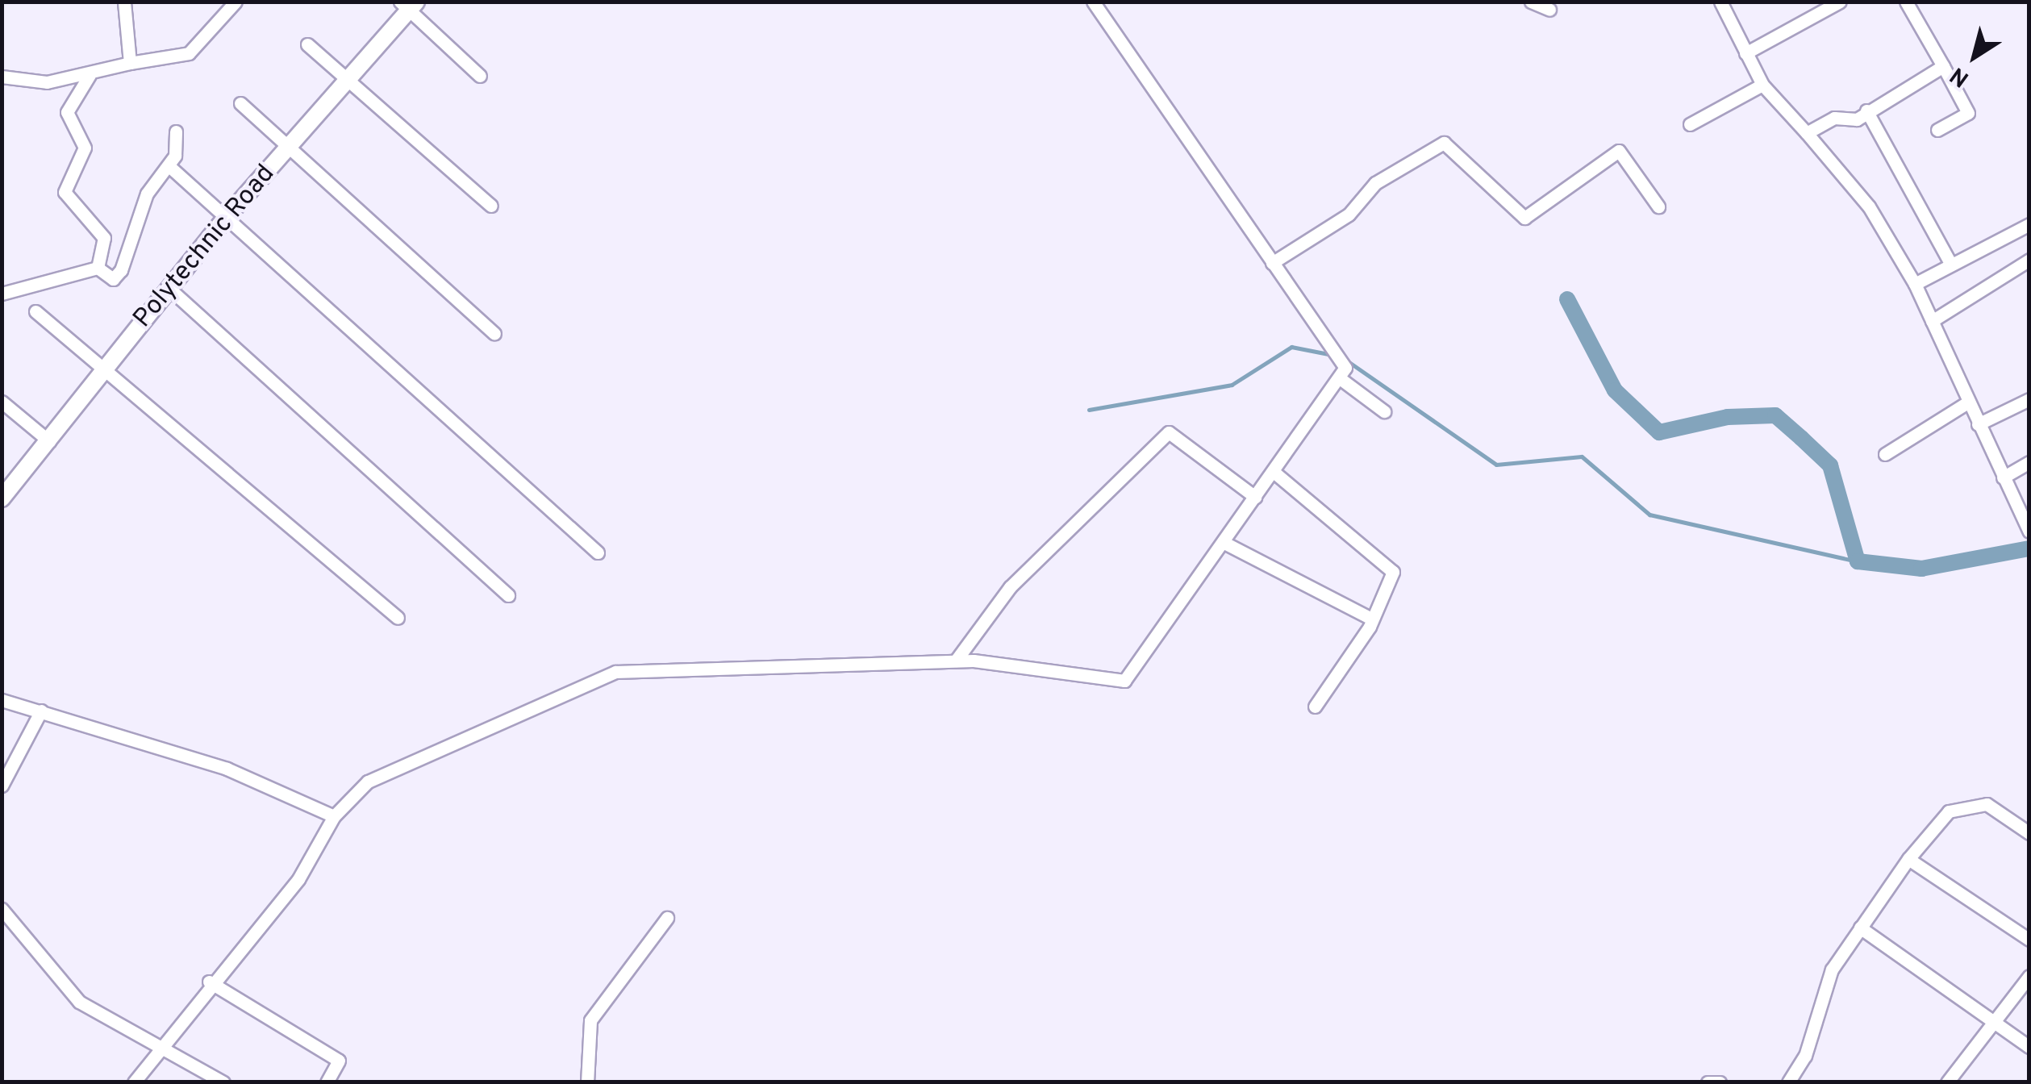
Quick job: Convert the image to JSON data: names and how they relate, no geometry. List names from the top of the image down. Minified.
{"streets":{"street":["Polytechnic Road"]},"north":"bottom left"}
